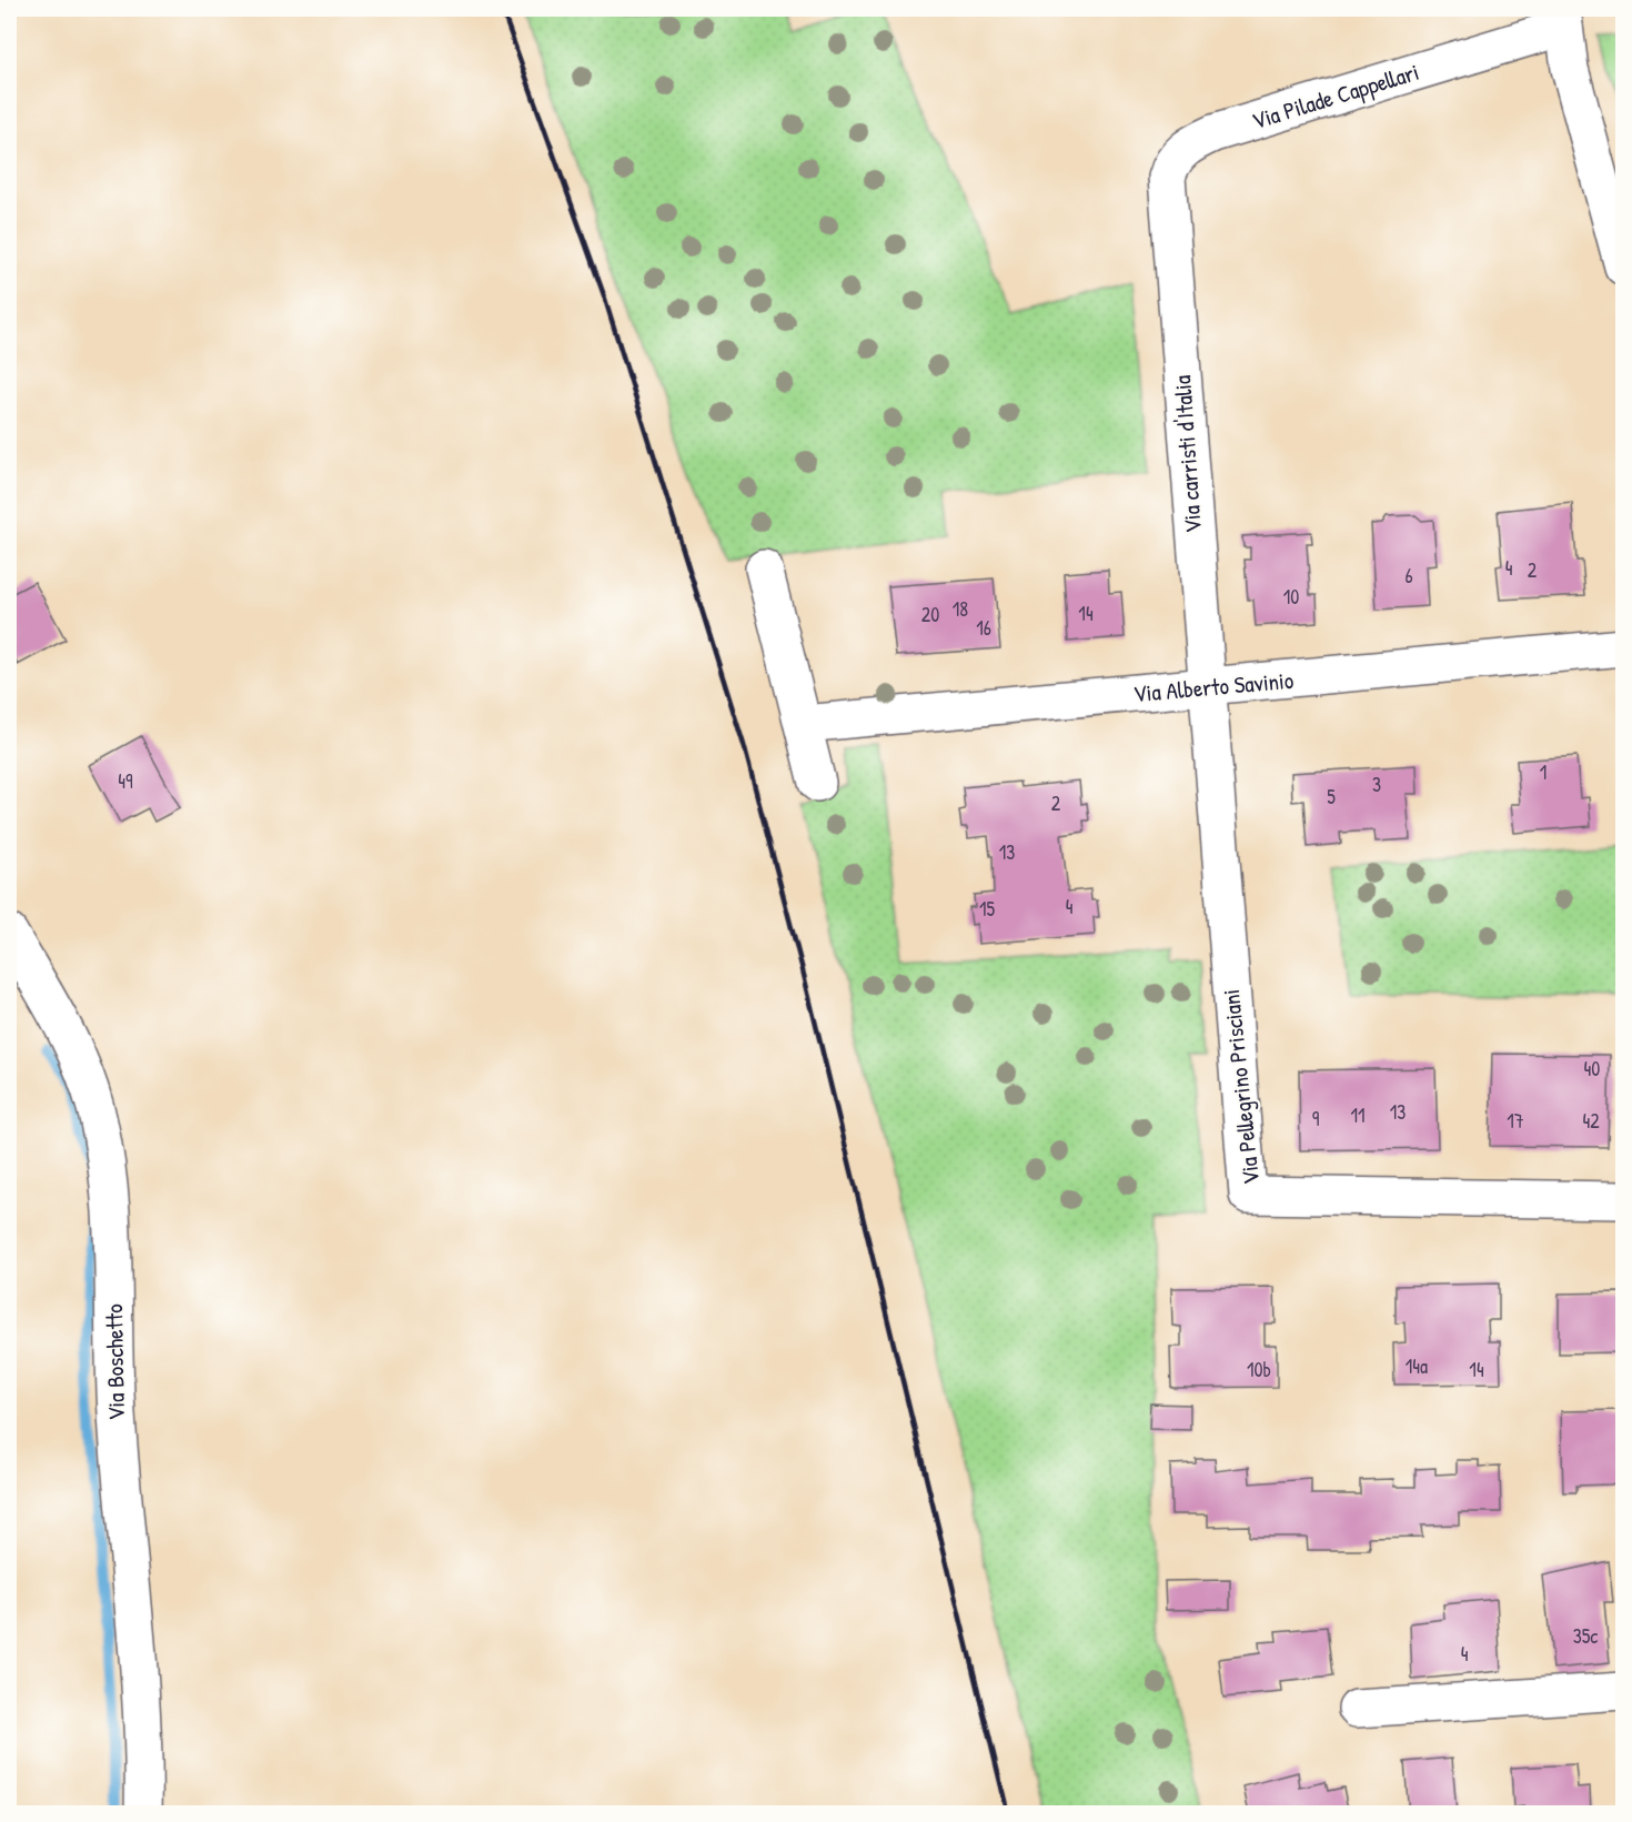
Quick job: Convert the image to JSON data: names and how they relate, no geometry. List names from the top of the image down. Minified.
{"streets":{"street":["Via Pilade Cappellari","Via carristi d'Italia","Via Alberto Savinio","Via Pellegrino Prisciani","Via Boschetto"]},"crossings":[["Via Pilade Cappellari","Via carristi d'Italia"],["Via carristi d'Italia","Via Alberto Savinio"],["Via carristi d'Italia","Via Pellegrino Prisciani"],["Via Alberto Savinio","Via Pellegrino Prisciani"]],"house_numbers":["4","2","6","10","18","14","20","16","1","49","3","5","2","13","4","15","40","13","11","9","17","42","14a","10b","14","35c","4"]}
